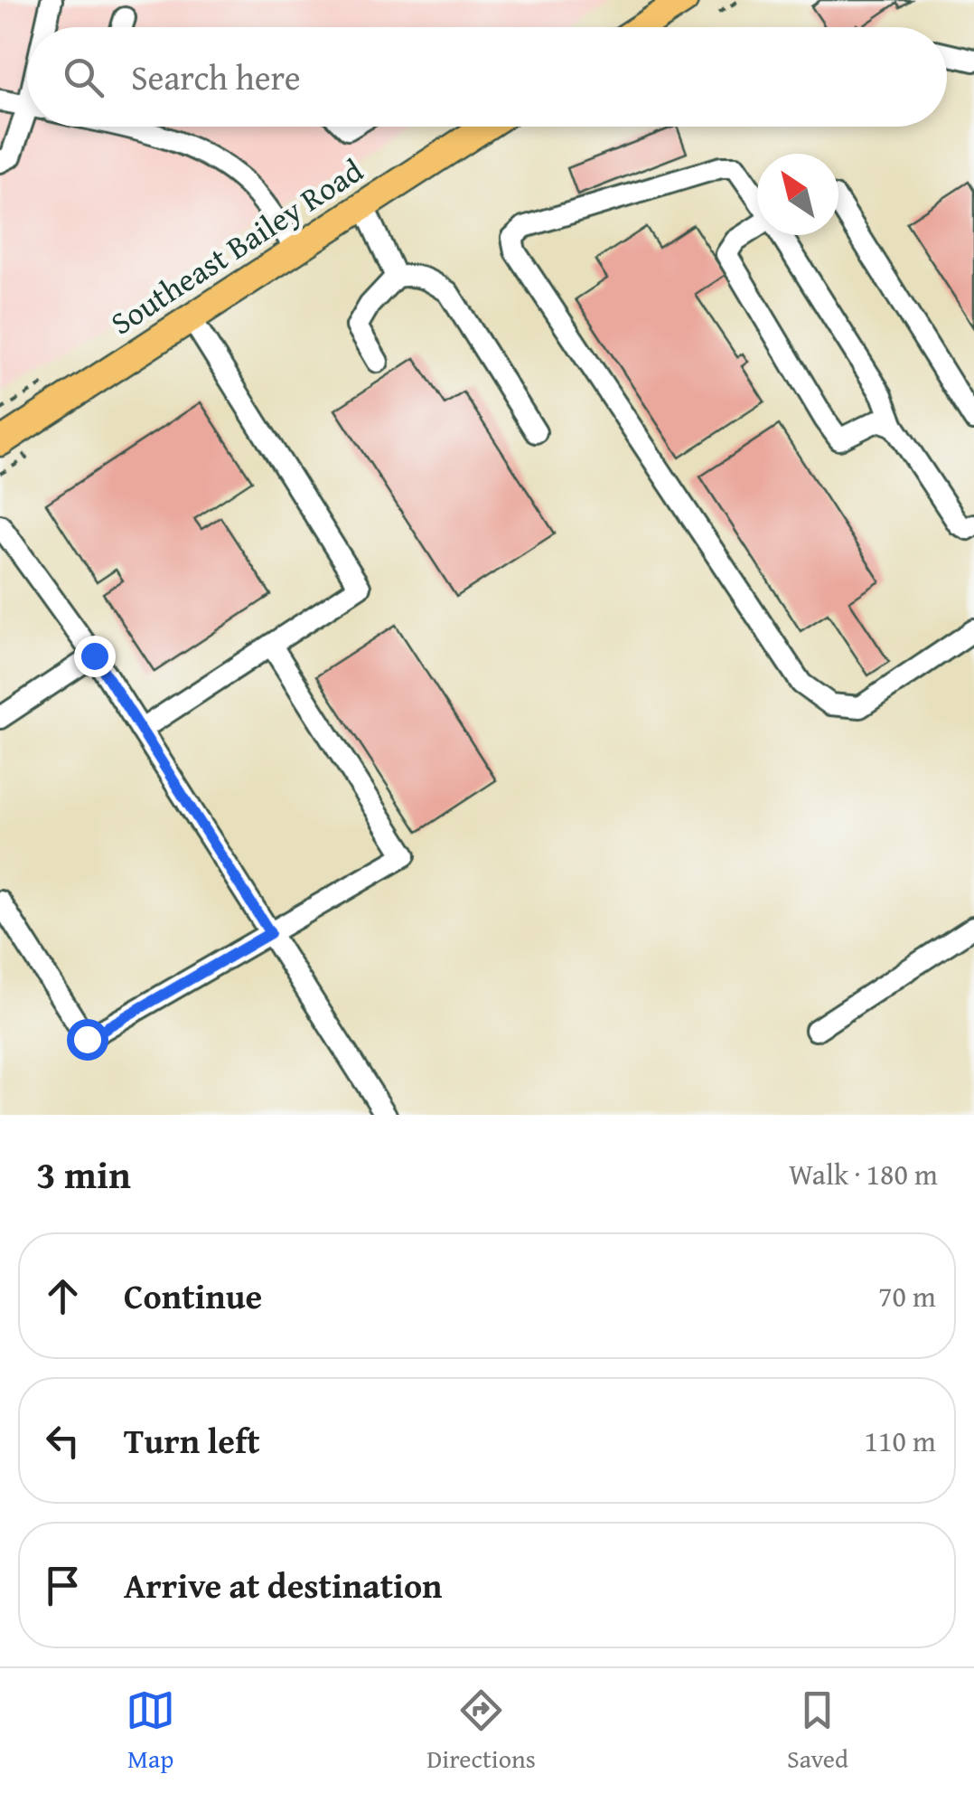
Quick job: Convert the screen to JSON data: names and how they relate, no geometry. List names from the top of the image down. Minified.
{"streets":{"main road":["Southeast Bailey Road"]},"north":"top left","page":{"search":"Search here","heading":["3 min","Walk · 180 m"],"list":[["Continue","70 m"],["Turn left","110 m"],"Arrive at destination"],"nav":["Map","Directions","Saved"]}}
